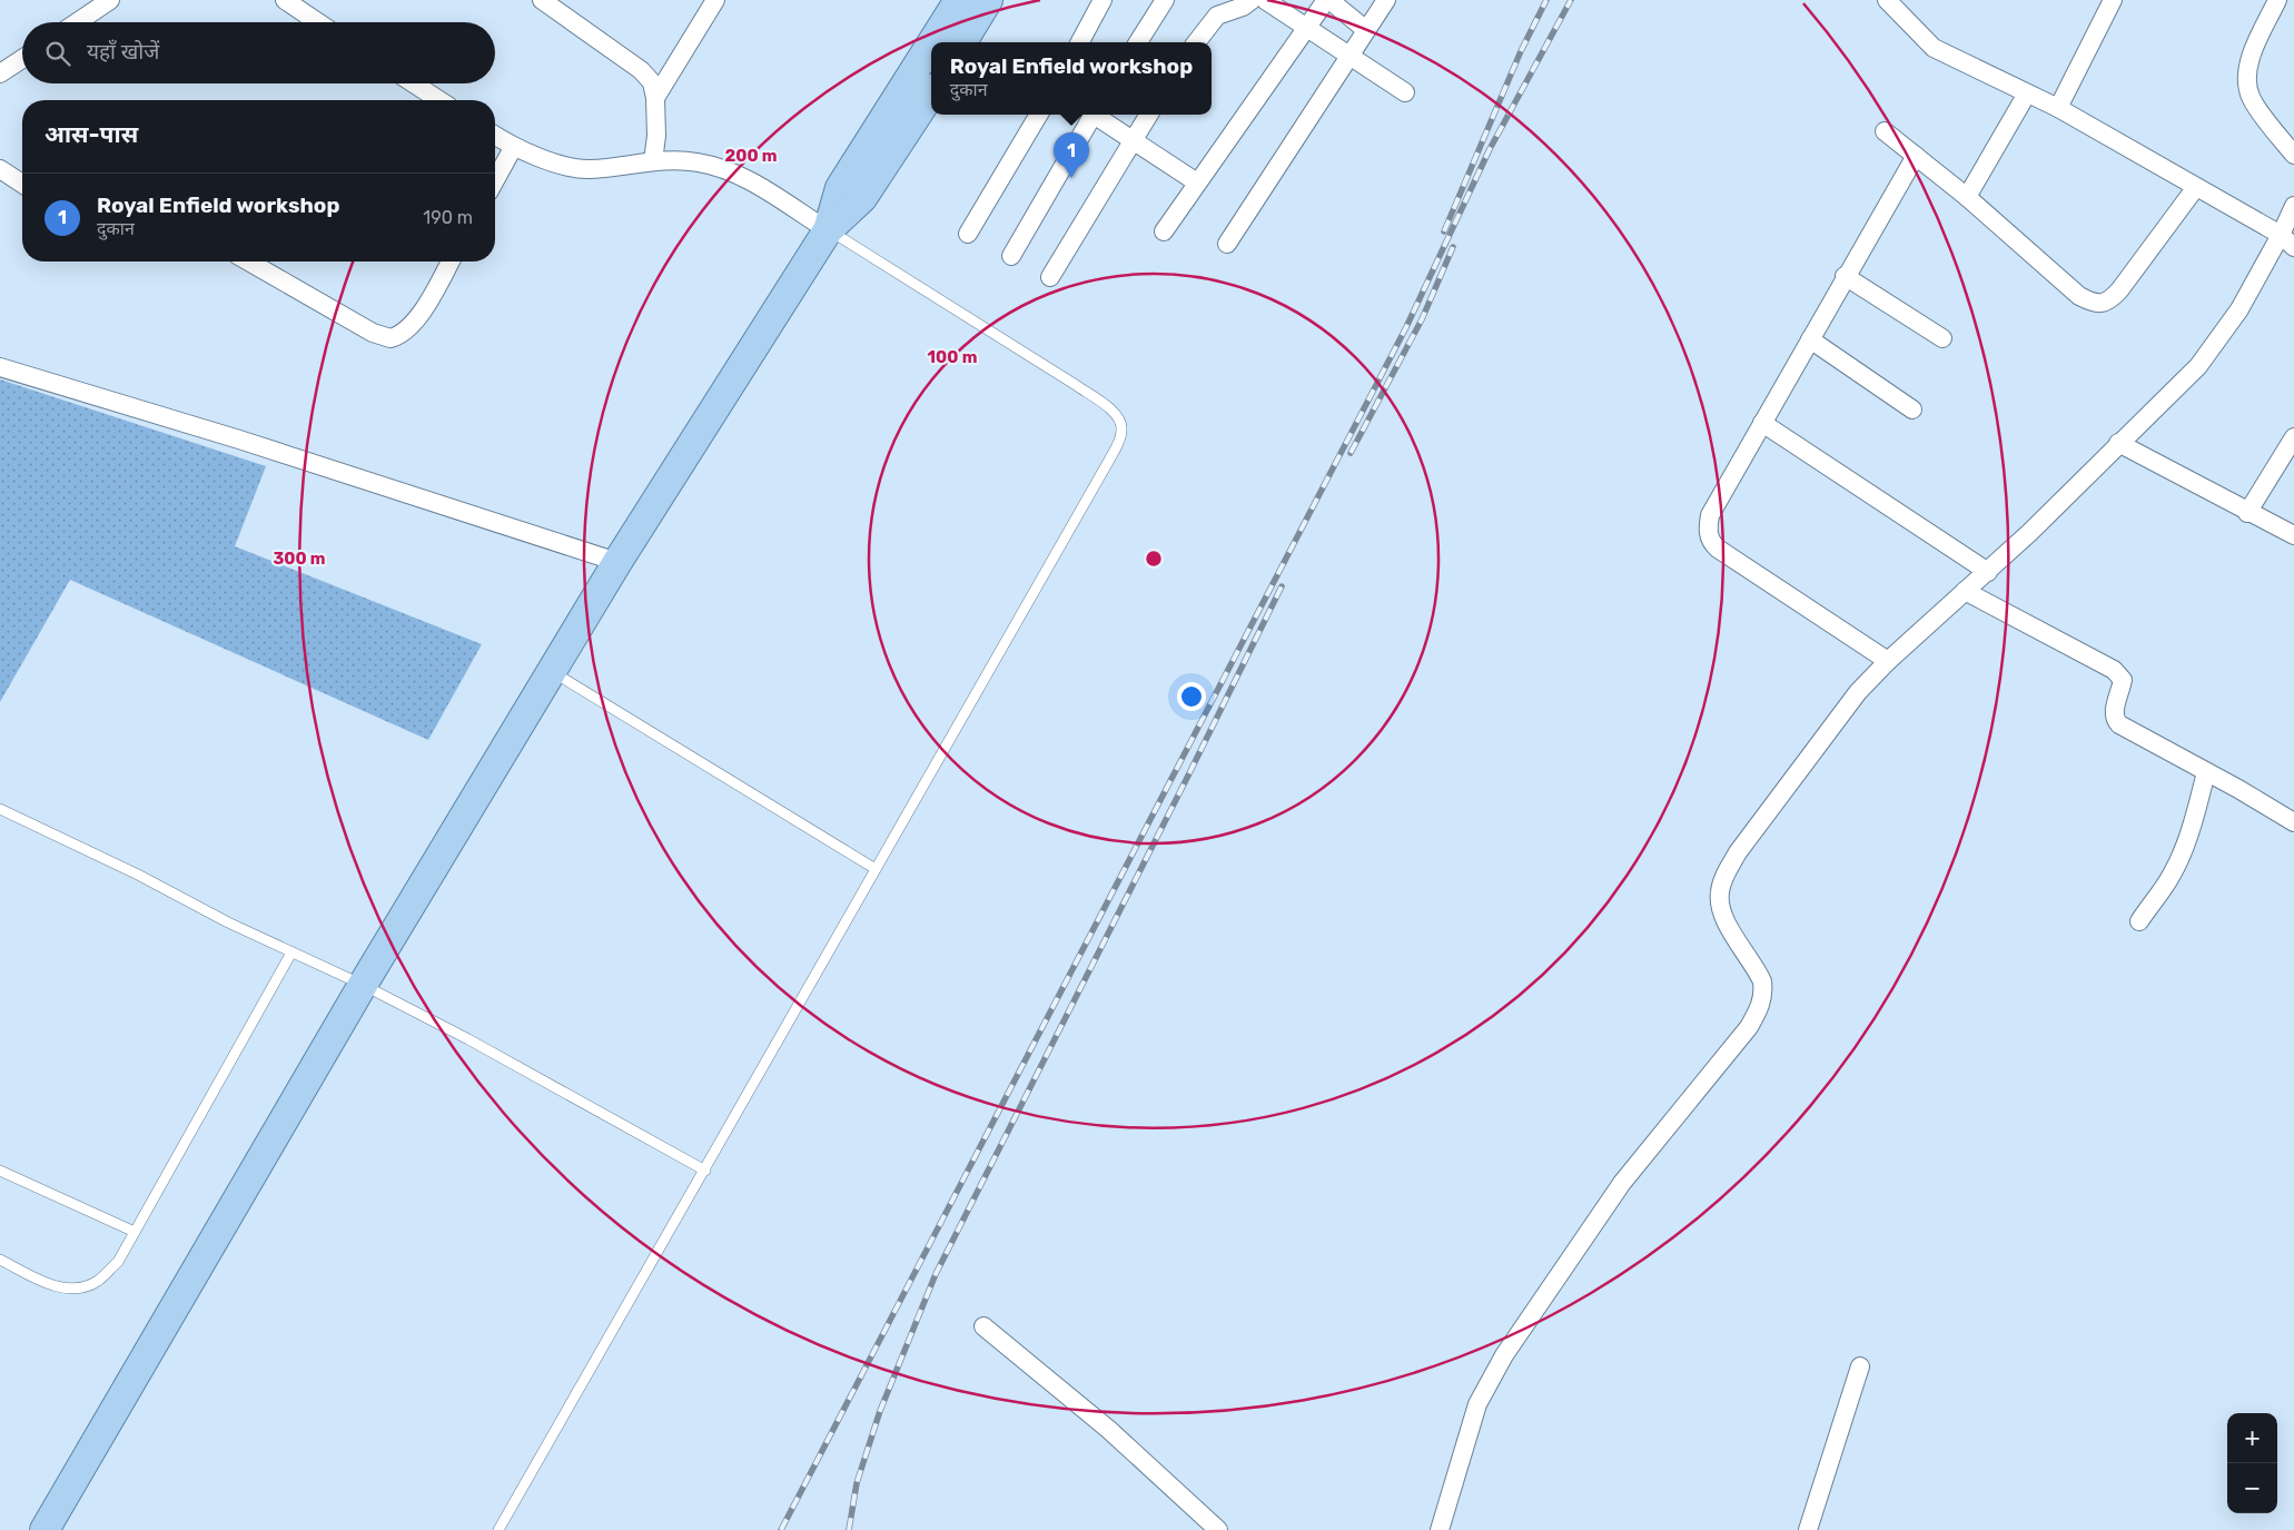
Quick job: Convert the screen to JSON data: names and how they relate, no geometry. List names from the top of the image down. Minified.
{"page":{"search":"यहाँ खोजें","popup":["Royal Enfield workshop","दुकान"],"heading":"आस-पास","pins":"1","list":[{"mark":"1","name":"Royal Enfield workshop","note":"दुकान","value":"190 m"}],"map_buttons":["+","−"]},"rings":["200 m","100 m","300 m"]}
